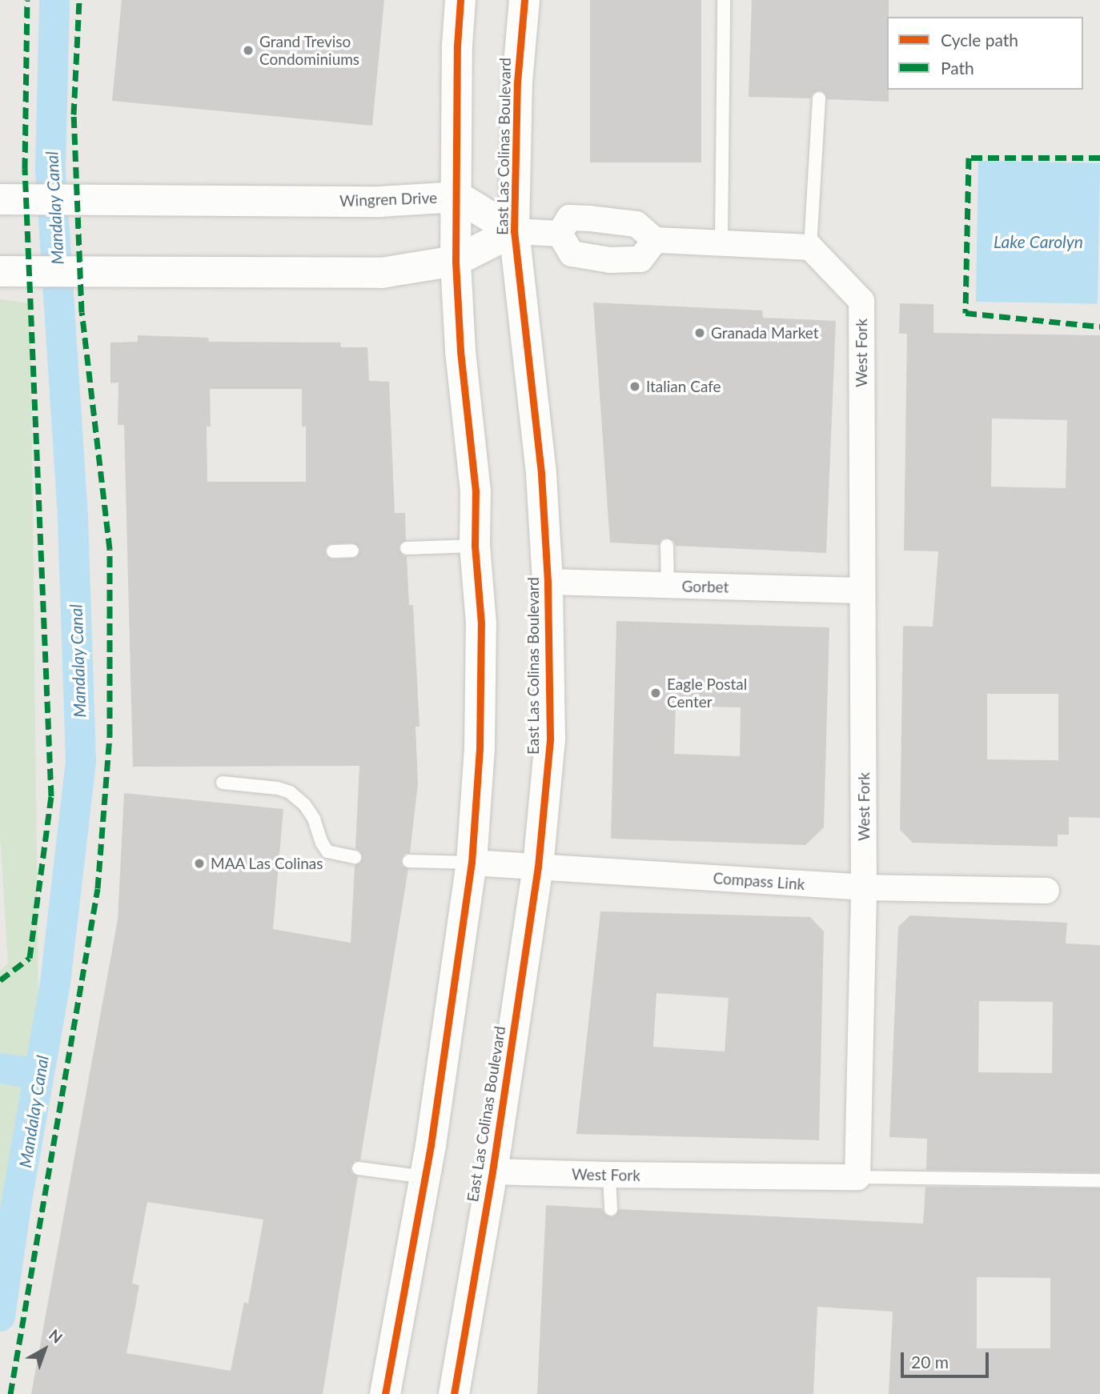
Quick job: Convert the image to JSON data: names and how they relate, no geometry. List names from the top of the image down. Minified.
{"streets":{"main road":["East Las Colinas Boulevard","Wingren Drive"],"street":["West Fork","Gorbet","Compass Link"]},"crossings":[["East Las Colinas Boulevard","Wingren Drive"],["East Las Colinas Boulevard","West Fork"],["East Las Colinas Boulevard","Gorbet"],["East Las Colinas Boulevard","Compass Link"],["West Fork","Gorbet"],["West Fork","Compass Link"]],"water":["Mandalay Canal","Lake Carolyn"],"places":["Grand Treviso Condominiums","Granada Market","Italian Cafe","Eagle Postal Center","MAA Las Colinas"],"legend":["Cycle path","Path"],"scale_bar":"20 m","north":"top right"}
